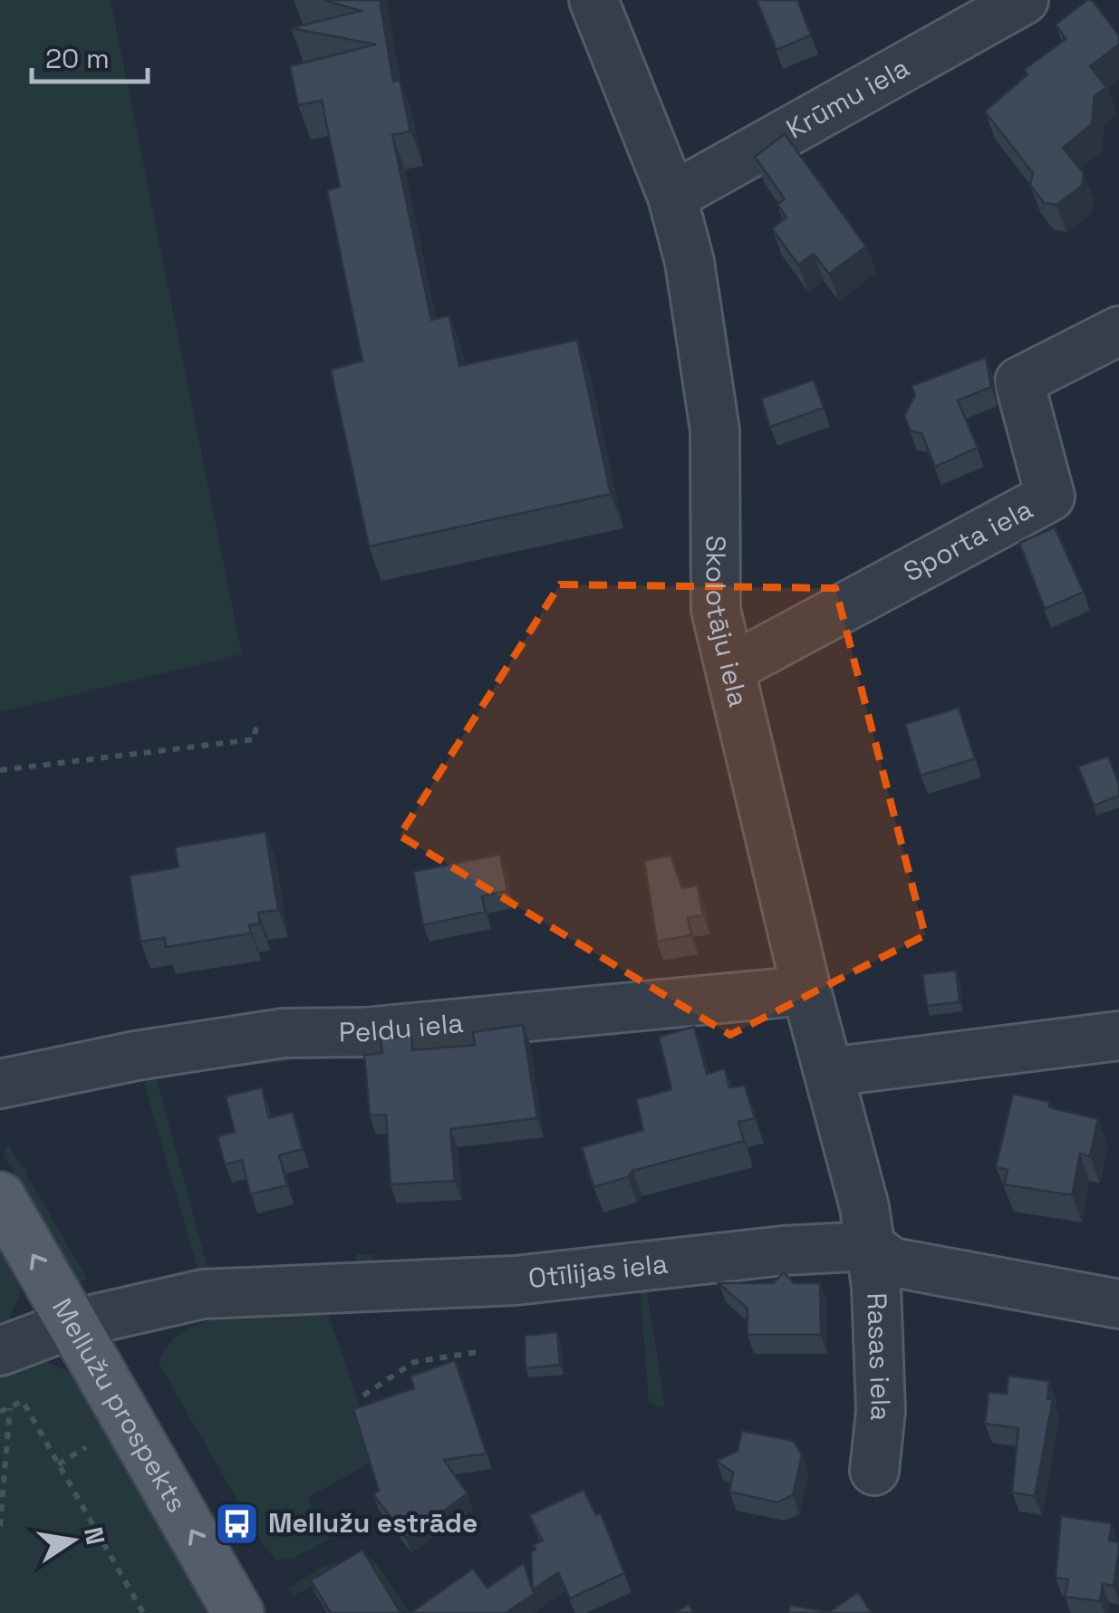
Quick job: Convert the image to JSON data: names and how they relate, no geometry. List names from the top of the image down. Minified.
{"streets":{"main road":["Mellužu prospekts"],"street":["Krūmu iela","Sporta iela","Skolotāju iela","Peldu iela","Otīlijas iela","Rasas iela"]},"crossings":[["Krūmu iela","Skolotāju iela"],["Sporta iela","Skolotāju iela"],["Skolotāju iela","Peldu iela"],["Skolotāju iela","Otīlijas iela"],["Skolotāju iela","Rasas iela"],["Otīlijas iela","Rasas iela"],["Otīlijas iela","Mellužu prospekts"]],"one_way":["Mellužu prospekts"],"places":{"bus stop":["Mellužu estrāde"]},"scale_bar":"20 m","north":"right"}
